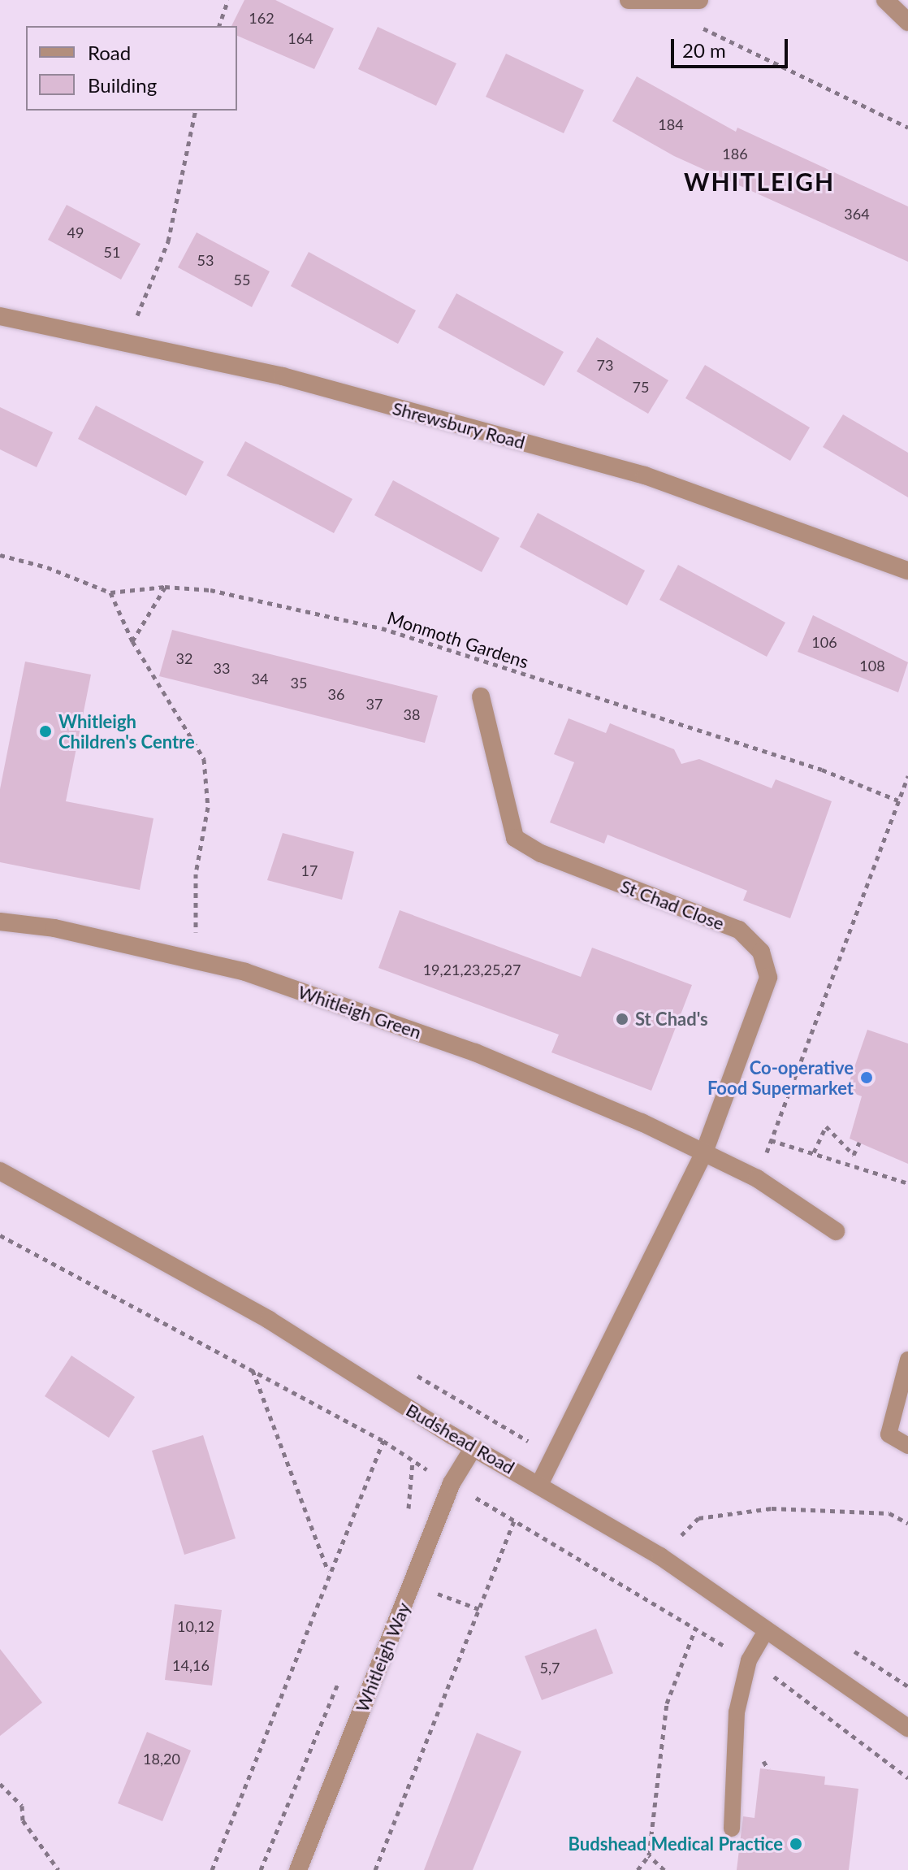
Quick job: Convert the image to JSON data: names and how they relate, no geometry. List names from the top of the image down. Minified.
{"streets":{"street":["Shrewsbury Road","St Chad Close","Whitleigh Green","Budshead Road","Whitleigh Way"],"path":["Monmoth Gardens"]},"crossings":[["St Chad Close","Whitleigh Green"],["Budshead Road","Whitleigh Way"]],"districts":["WHITLEIGH"],"places":["Whitleigh Children's Centre","St Chad's","Co-operative Food Supermarket","Budshead Medical Practice"],"house_numbers":["162","164","184","186","364","49","51","53","55","73","75","106","32","108","33","34","35","36","37","38","17","19,21,23,25,27","10,12","14,16","5,7","18,20"],"legend":["Road","Building"],"scale_bar":"20 m"}
